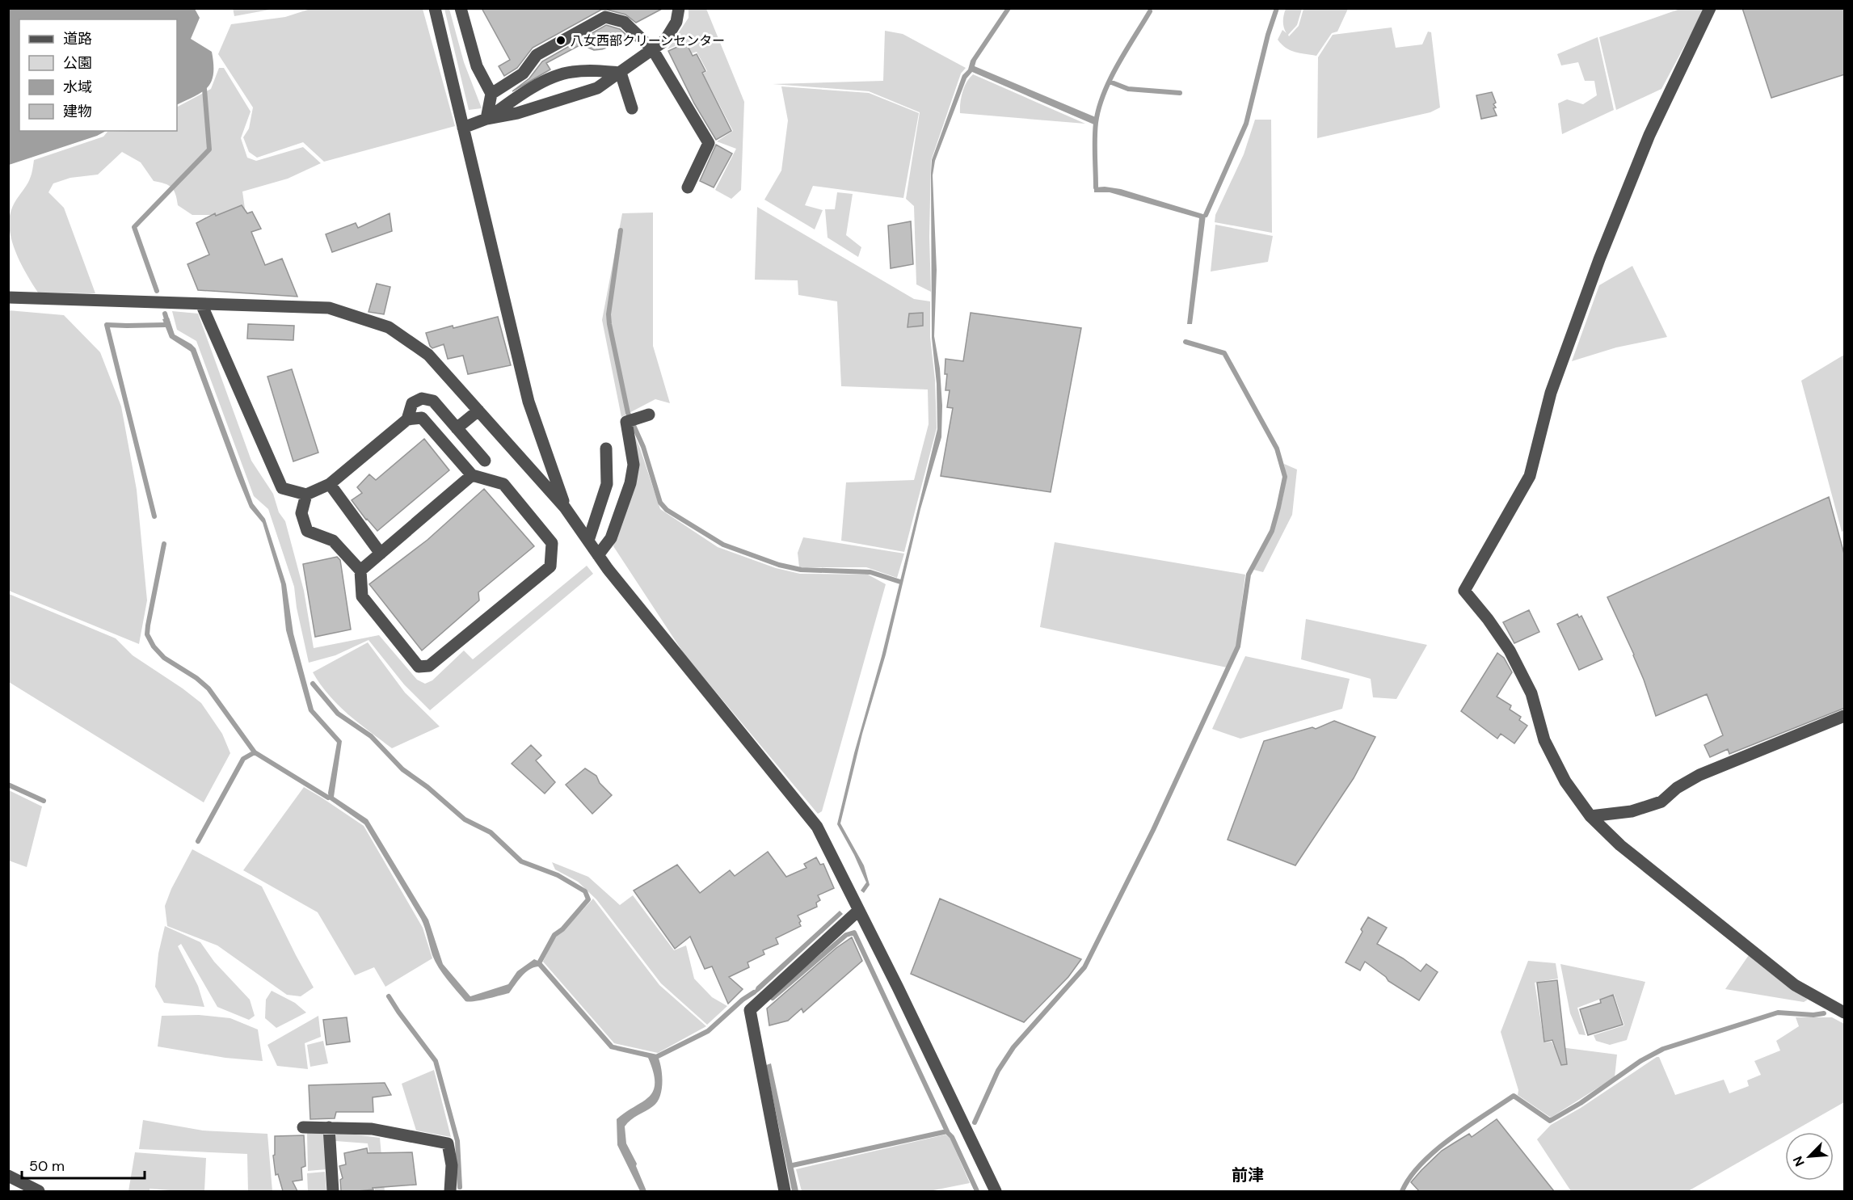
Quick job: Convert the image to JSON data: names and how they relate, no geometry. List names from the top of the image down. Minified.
{"districts":["前津"],"places":["八女西部クリーンセンター"],"legend":["道路","公園","水域","建物"],"scale_bar":"50 m","north":"bottom left"}
